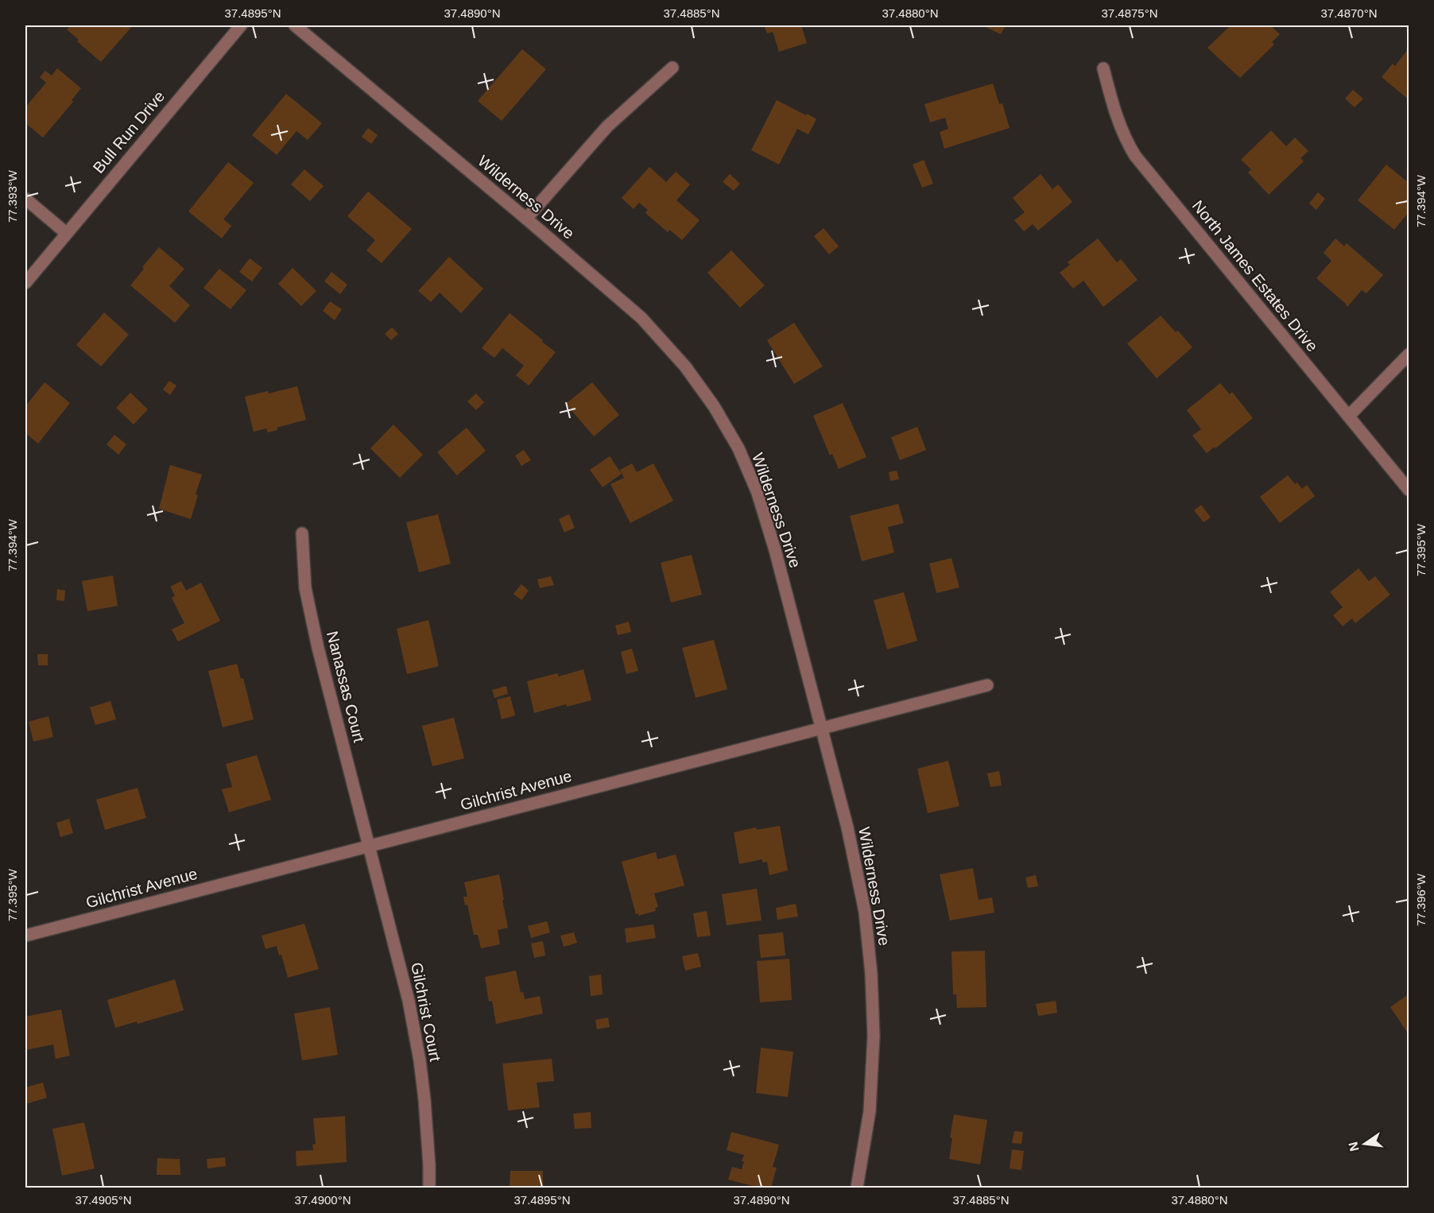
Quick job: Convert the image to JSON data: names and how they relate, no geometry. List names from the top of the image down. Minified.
{"streets":{"street":["Bull Run Drive","Wilderness Drive","North James Estates Drive","Nanassas Court","Gilchrist Avenue","Gilchrist Court"]},"crossings":[["Wilderness Drive","Gilchrist Avenue"],["Nanassas Court","Gilchrist Avenue"],["Nanassas Court","Gilchrist Court"],["Gilchrist Avenue","Gilchrist Court"]],"north":"left","coordinates":["37.4895°N","37.4890°N","37.4885°N","37.4880°N","37.4875°N","37.4870°N","77.393°W","77.394°W","77.395°W","77.396°W","37.4905°N","37.4900°N"]}
